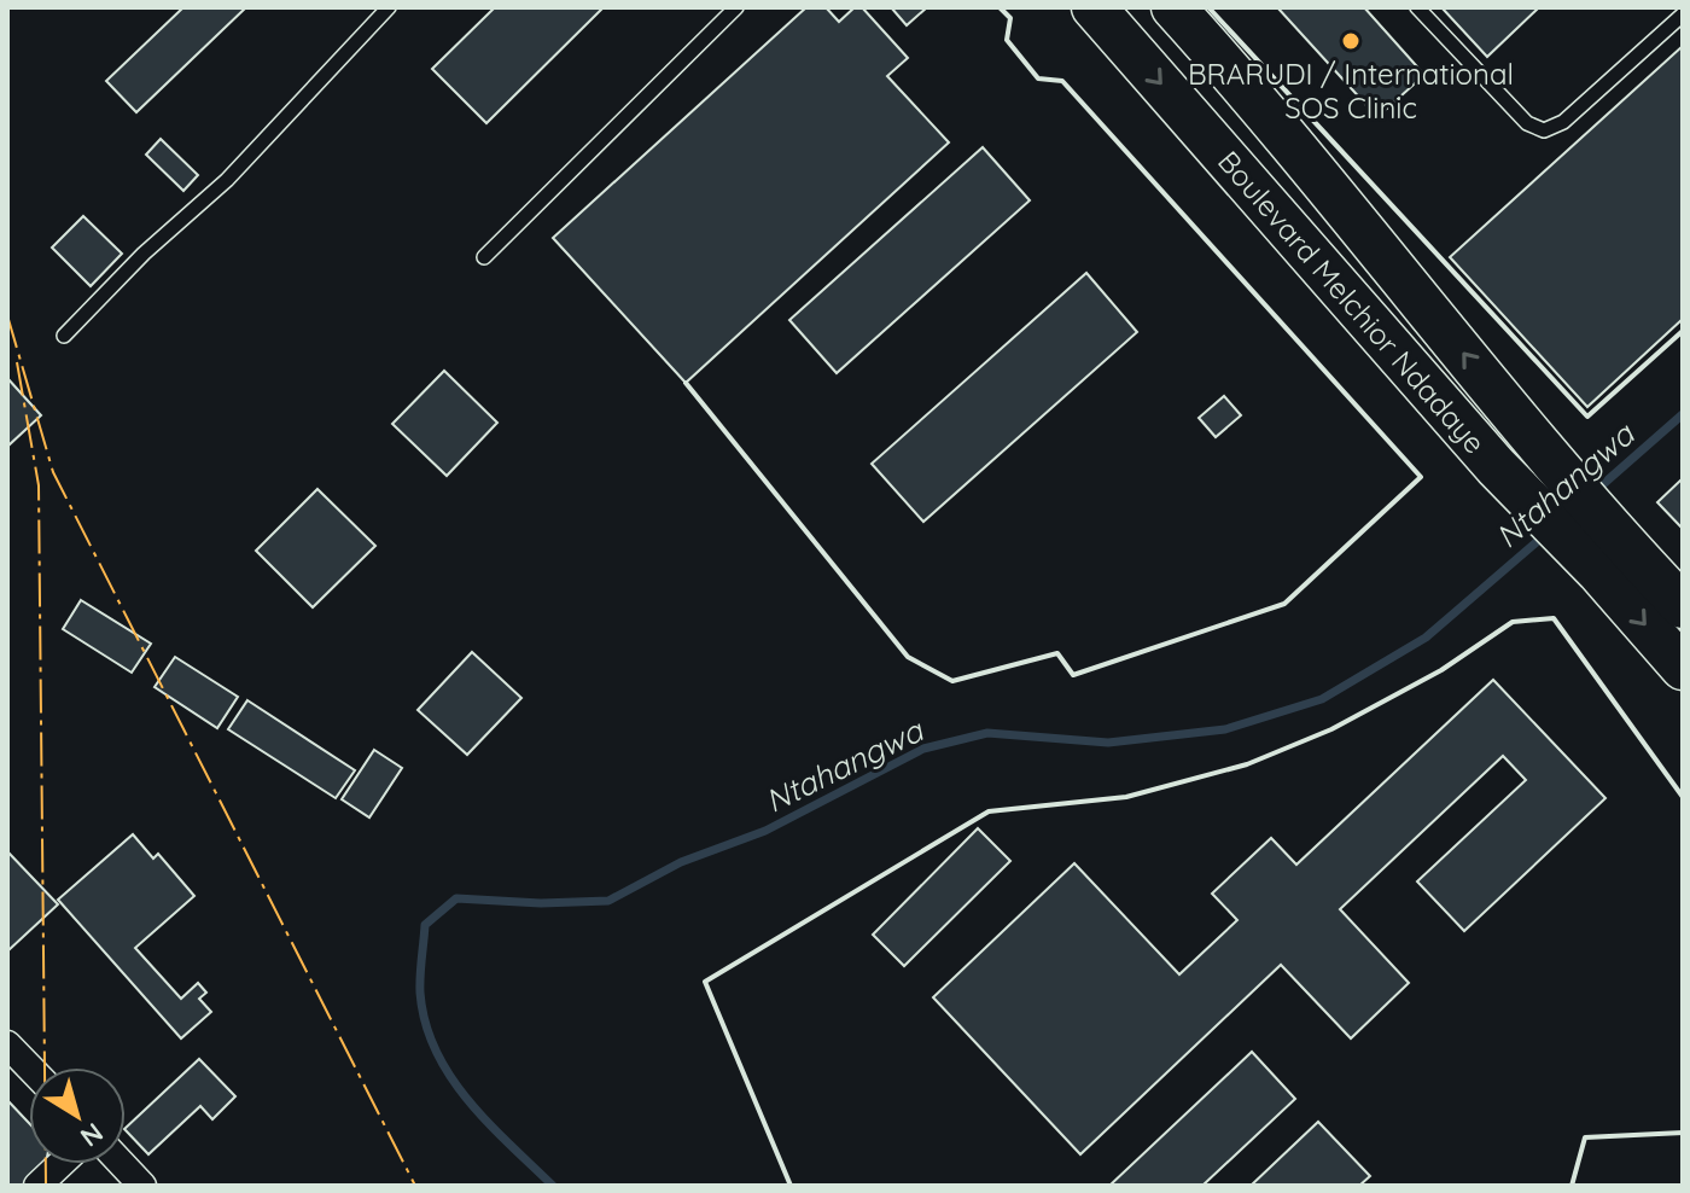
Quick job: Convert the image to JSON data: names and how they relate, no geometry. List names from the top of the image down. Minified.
{"streets":{"main road":["Boulevard Melchior Ndadaye"]},"water":["Ntahangwa"],"places":["BRARUDI / International SOS Clinic"],"north":"bottom right"}
